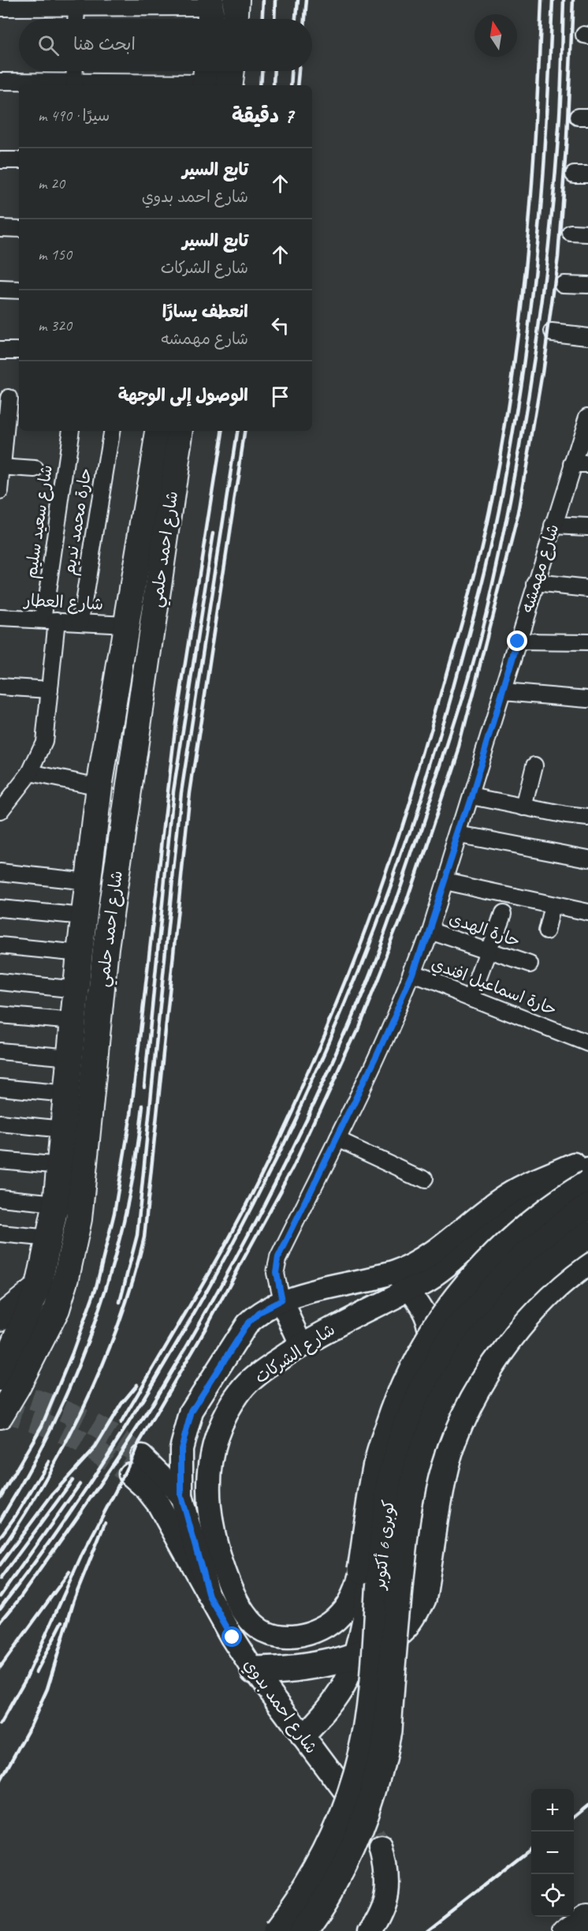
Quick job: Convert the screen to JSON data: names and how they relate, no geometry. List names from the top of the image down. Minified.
{"streets":{"highway":["كوبرى 6 أكتوبر"],"main road":["شارع احمد حلمي","شارع الشركات","شارع احمد بدوي"],"street":["شارع سعيد سليم","حارة محمد نديم","شارع مهمشه","شارع العطار","حارة الهدى","حارة اسماعيل افندي"]},"crossings":[["شارع سعيد سليم","شارع العطار"],["حارة محمد نديم","شارع العطار"],["شارع احمد حلمي","شارع العطار"],["شارع مهمشه","حارة الهدى"],["شارع مهمشه","حارة اسماعيل افندي"],["شارع مهمشه","شارع الشركات"],["شارع الشركات","شارع احمد بدوي"]],"north":"top","page":{"search":"ابحث هنا","heading":["7 دقيقة","سيرًا · 490 m"],"list":[["تابع السير","شارع احمد بدوي","20 m"],["تابع السير","شارع الشركات","150 m"],["انعطف يسارًا","شارع مهمشه","320 m"],"الوصول إلى الوجهة"],"map_buttons":["+","−"]}}
